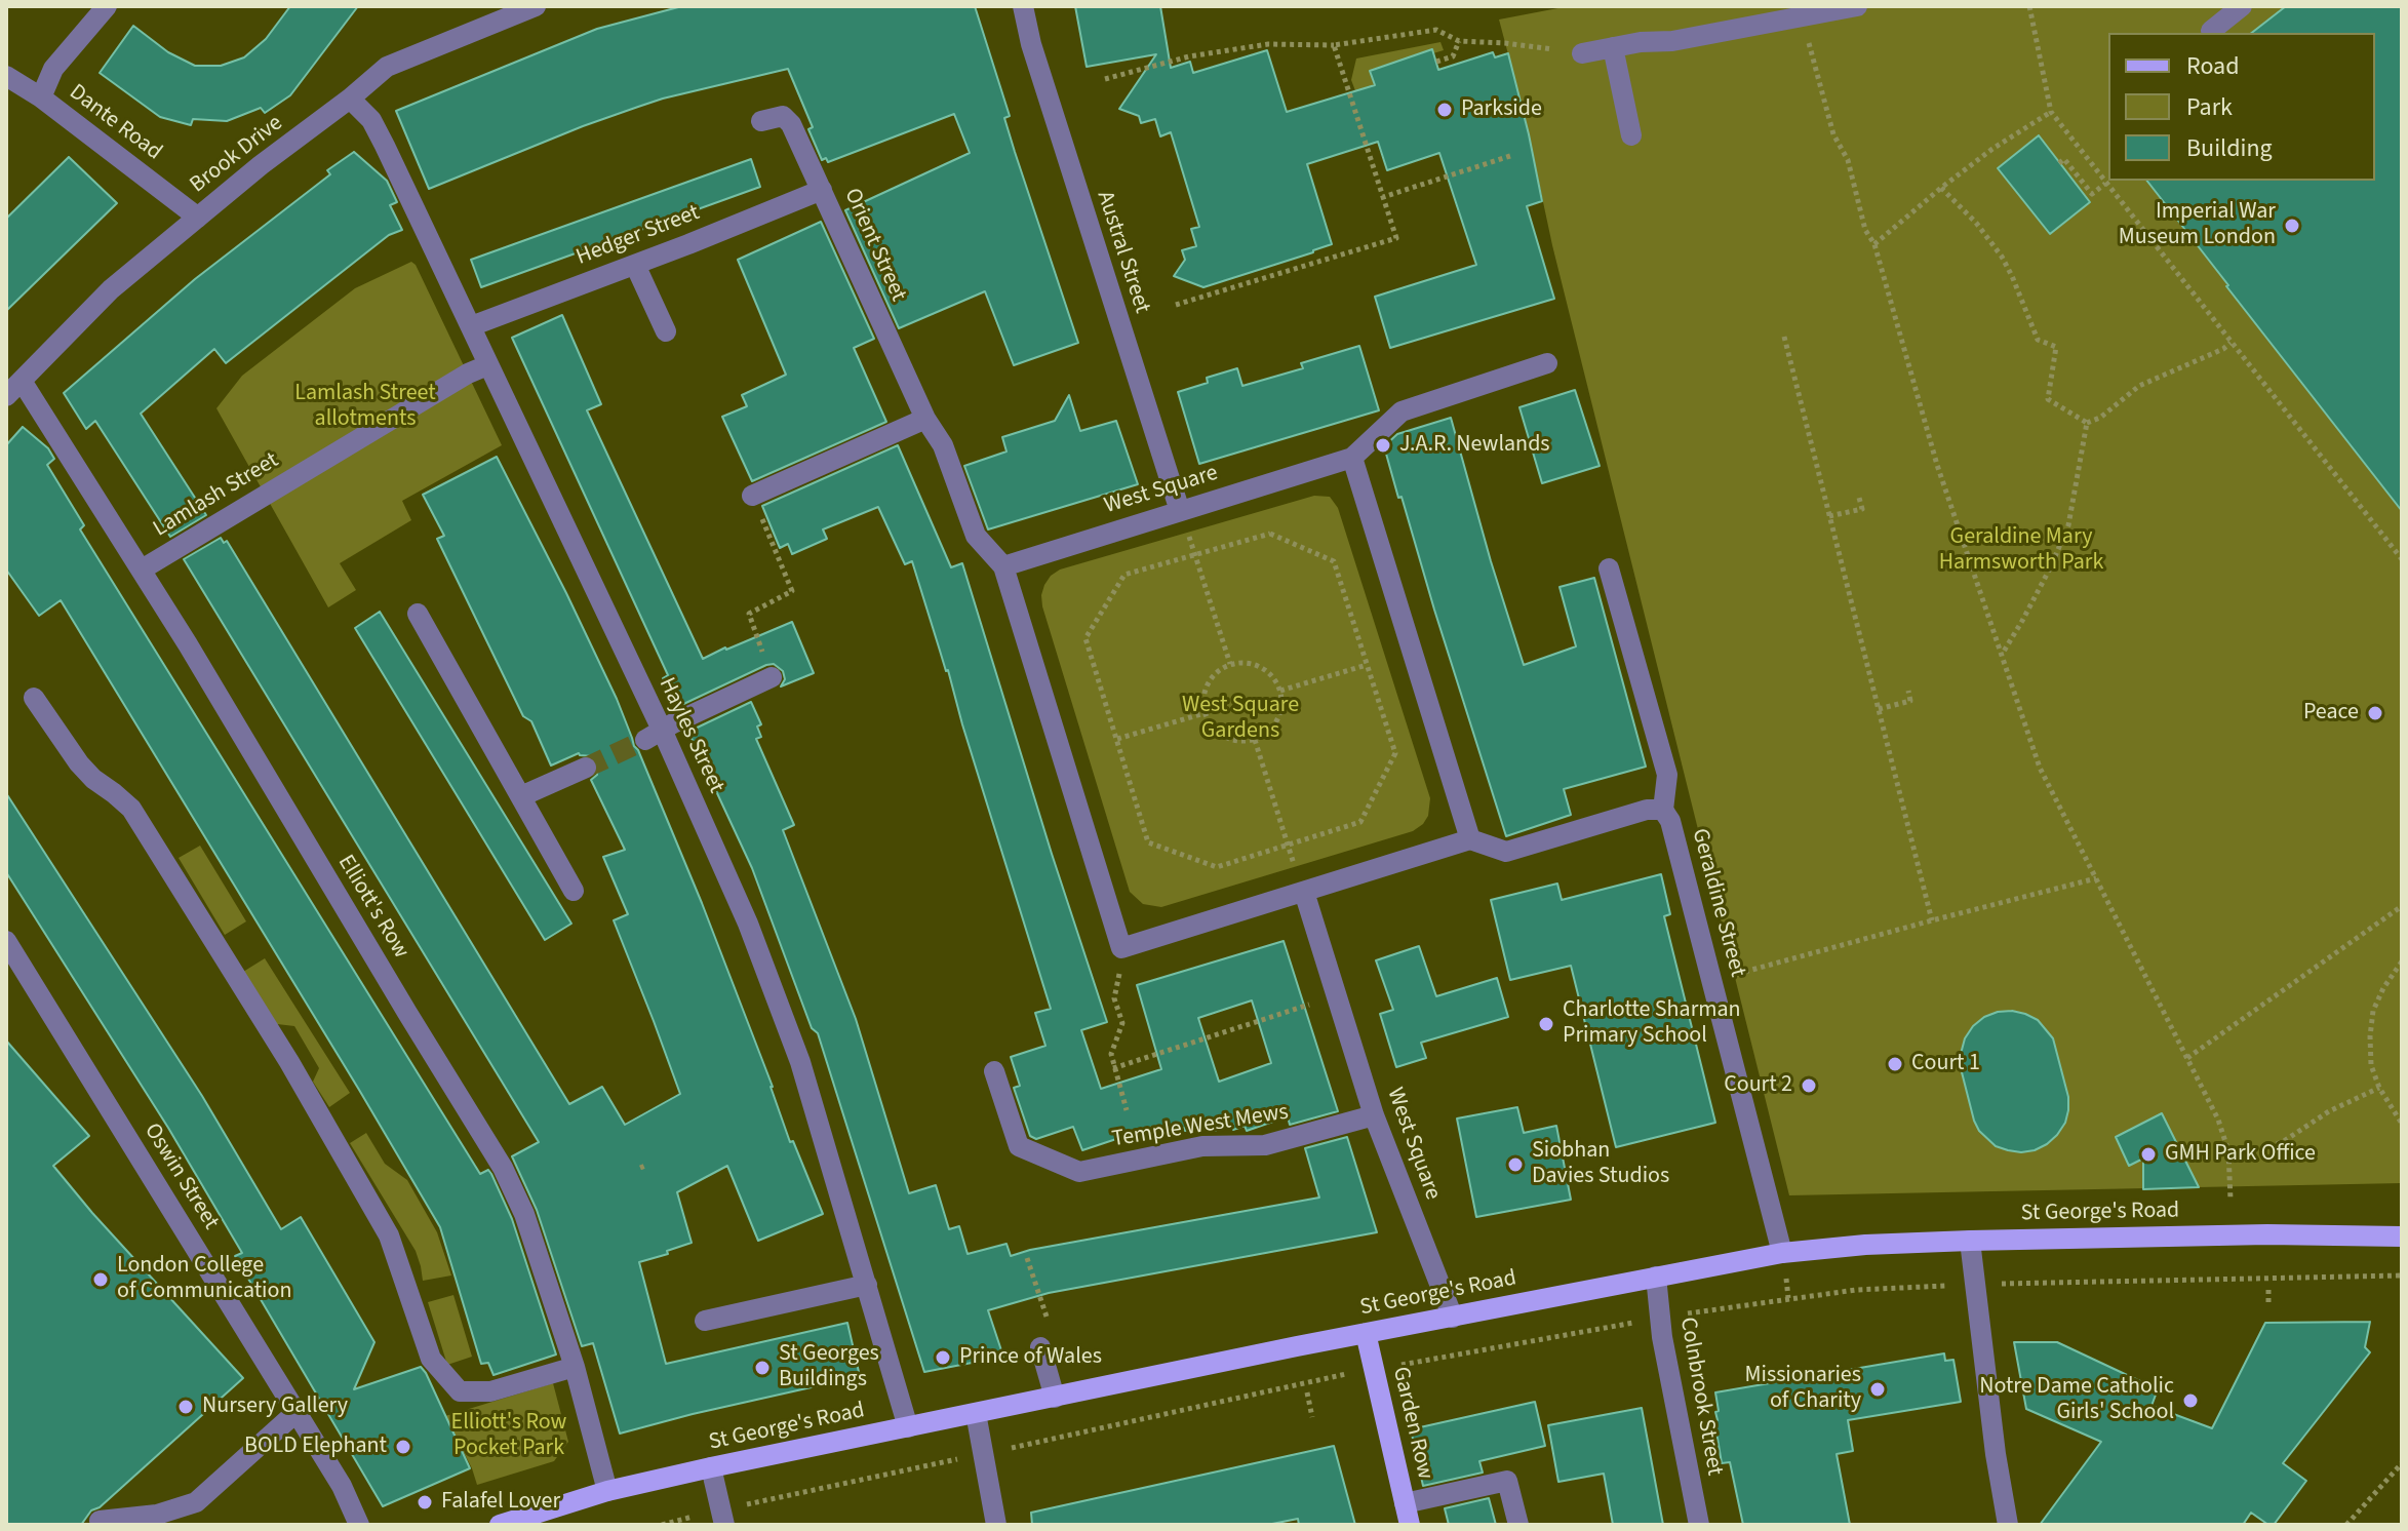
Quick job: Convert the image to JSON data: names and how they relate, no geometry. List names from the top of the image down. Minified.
{"streets":{"main road":["St George's Road","Garden Row"],"street":["Dante Road","Brook Drive","Hedger Street","Orient Street","Austral Street","West Square","Lamlash Street","Hayles Street","Geraldine Street","Elliott's Row","Temple West Mews","Oswin Street","Colnbrook Street"]},"crossings":[["Dante Road","Brook Drive"],["Brook Drive","Hayles Street"],["Brook Drive","Elliott's Row"],["Hedger Street","Orient Street"],["Hedger Street","Hayles Street"],["Orient Street","West Square"],["Austral Street","West Square"],["West Square","Temple West Mews"],["West Square","St George's Road"],["Lamlash Street","Hayles Street"],["Lamlash Street","Elliott's Row"],["Hayles Street","St George's Road"],["Geraldine Street","St George's Road"],["Elliott's Row","St George's Road"],["St George's Road","Colnbrook Street"],["St George's Road","Garden Row"]],"parks":["Lamlash Street allotments","Geraldine Mary Harmsworth Park","West Square Gardens","Elliott's Row Pocket Park"],"places":["Parkside","Imperial War Museum London","J.A.R. Newlands","Peace","Charlotte Sharman Primary School","Court 1","Court 2","GMH Park Office","Siobhan Davies Studios","London College of Communication","Prince of Wales","St Georges Buildings","Missionaries of Charity","Notre Dame Catholic Girls' School","Nursery Gallery","BOLD Elephant","Falafel Lover"],"legend":["Road","Park","Building"]}
